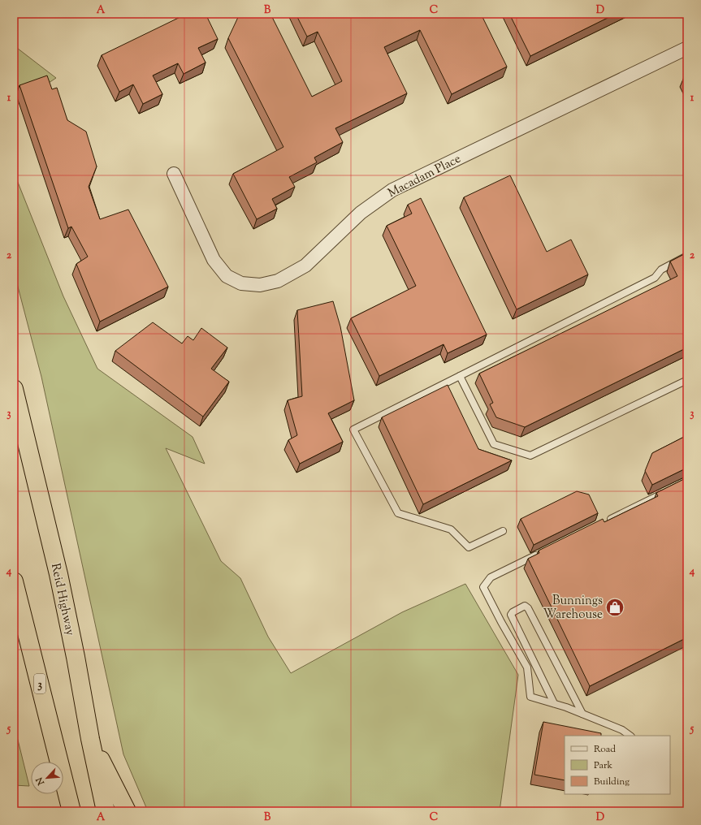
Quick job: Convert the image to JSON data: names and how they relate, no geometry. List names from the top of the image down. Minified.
{"streets":{"highway":["Reid Highway","3"],"street":["Macadam Place"]},"places":{"shop":["Bunnings Warehouse"]},"legend":["Road","Park","Building"],"north":"bottom left","grid":{"columns":["A","B","C","D"],"rows":["1","2","3","4","5"]}}
